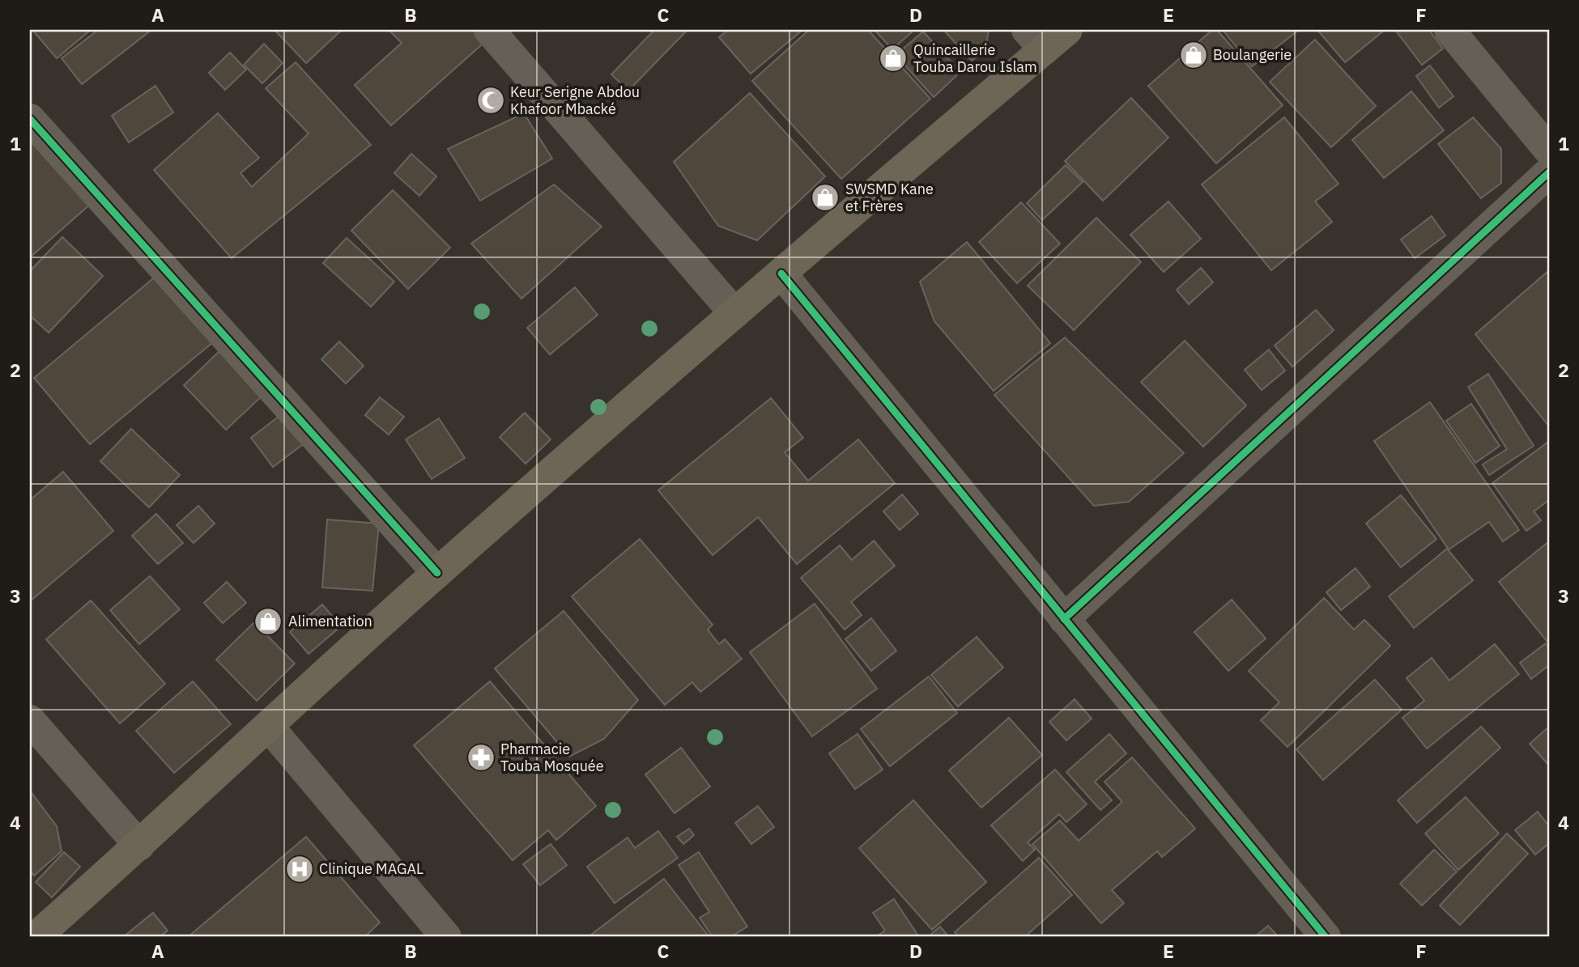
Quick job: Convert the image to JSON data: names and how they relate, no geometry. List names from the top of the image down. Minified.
{"places":{"shop":["Boulangerie","Quincaillerie Touba Darou Islam","SWSMD Kane et Frères","Alimentation"],"mosque":["Keur Serigne Abdou Khafoor Mbacké"],"pharmacy":["Pharmacie Touba Mosquée"],"hospital":["Clinique MAGAL"]},"grid":{"columns":["A","B","C","D","E","F"],"rows":["1","2","3","4"]}}
